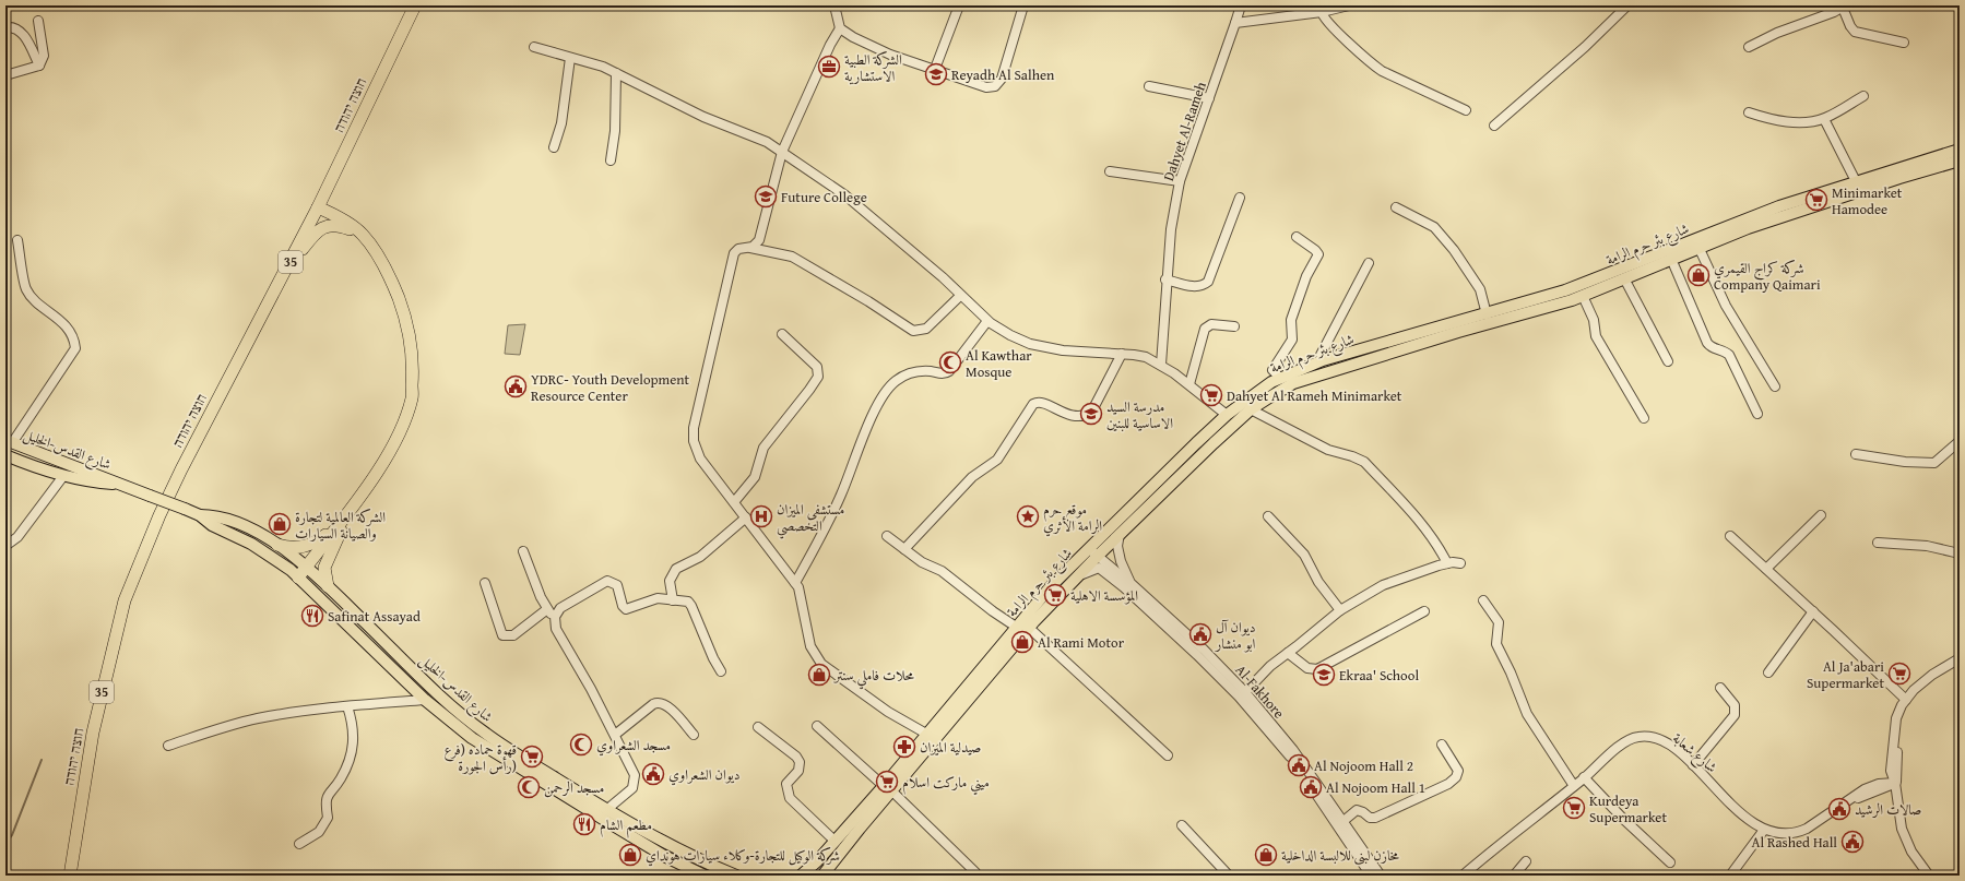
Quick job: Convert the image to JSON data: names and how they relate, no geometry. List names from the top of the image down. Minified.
{"streets":{"highway":["חוצה יהודה","35"],"main road":["شارع بئر حرم الرامة","شارع القدس-الخليل"],"street":["Dahyet Al-Rameh","Al-Fakhore","شارع شعابة"]},"crossings":[["شارع بئر حرم الرامة","Al-Fakhore"]],"places":{"office":["الشركة الطبية الاستشارية"],"school or university":["Reyadh Al Salhen","Future College","مدرسة السيد الاساسية للبنين","Ekraa' School"],"supermarket":["Minimarket Hamodee","Dahyet Al Rameh Minimarket","المؤسسة الاهلية","Al Ja'abari Supermarket","قهوة حماده (فرع رأس الجورة)","ميني ماركت اسلام","Kurdeya Supermarket"],"shop":["شركة كراج القيمري Company Qaimari","الشركة العالمية لتجارة والصيانة السيارات","Al Rami Motor","محلات فاملي سنتر","شركة الوكيل للتجارة-وكلاء سيارات هونداي","مخازن لبنى للالبسة الداخلية"],"mosque":["Al Kawthar Mosque","مسجد الشعراوي","مسجد الرحمن"],"public building":["YDRC- Youth Development Resource Center","ديوان آل ابو منشار","Al Nojoom Hall 2","ديوان الشعراوي","Al Nojoom Hall 1","صالات الرشيد","Al Rashed Hall"],"hospital":["مستشفى الميزان التخصصي"],"place":["موقع حرم الرامة الأثري"],"restaurant":["Safinat Assayad","مطعم الشام"],"pharmacy":["صيدلية الميزان"]}}
